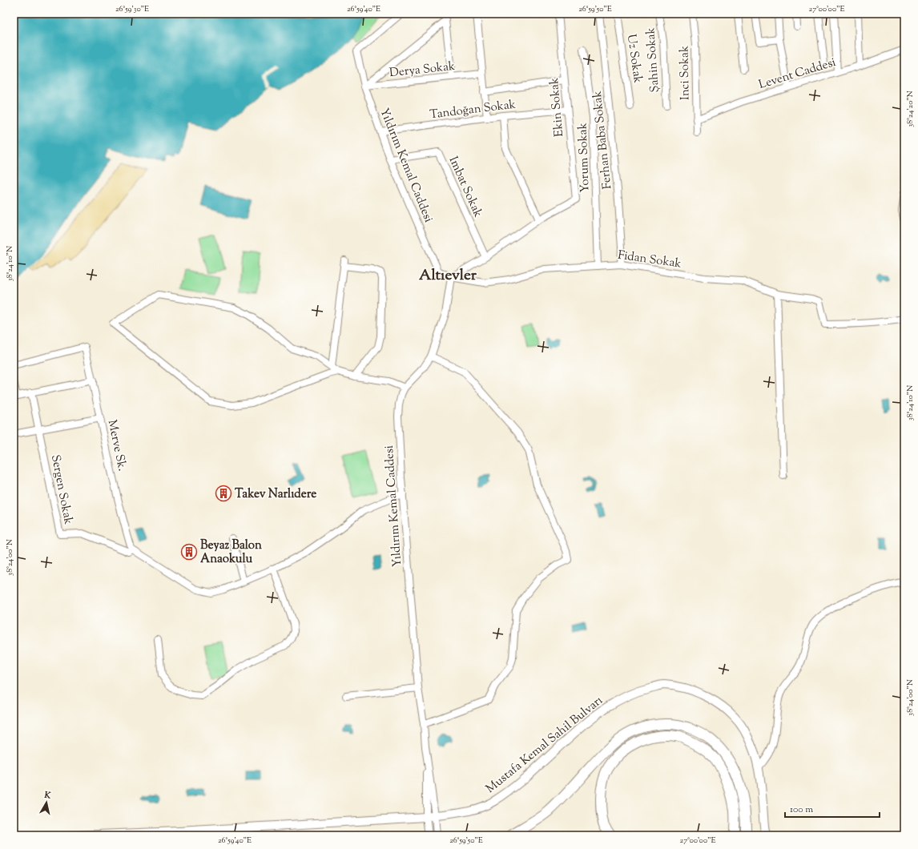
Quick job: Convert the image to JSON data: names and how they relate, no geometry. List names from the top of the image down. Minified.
{"streets":{"main road":["Mustafa Kemal Sahil Bulvarı"],"street":["Uz Sokak","Şahin Sokak","Derya Sokak","Inci Sokak","Levent Caddesi","Ekin Sokak","Tandoğan Sokak","Ferhan Baba Sokak","Yorum Sokak","Yıldırım Kemal Caddesi","Imbat Sokak","Fidan Sokak","Merve Sk.","Sergen Sokak"]},"crossings":[["Derya Sokak","Yıldırım Kemal Caddesi"],["Inci Sokak","Levent Caddesi"],["Ekin Sokak","Tandoğan Sokak"],["Tandoğan Sokak","Yıldırım Kemal Caddesi"],["Ferhan Baba Sokak","Fidan Sokak"],["Yorum Sokak","Fidan Sokak"],["Yıldırım Kemal Caddesi","Imbat Sokak"],["Yıldırım Kemal Caddesi","Fidan Sokak"],["Yıldırım Kemal Caddesi","Mustafa Kemal Sahil Bulvarı"],["Merve Sk.","Sergen Sokak"]],"districts":["Altıevler"],"places":{"building":["Takev Narlıdere","Beyaz Balon Anaokulu"]},"scale_bar":"100 m","north":"top","coordinates":["26°59'30\"E","26°59'40\"E","26°59'50\"E","27°00'00\"E","38°24'20\"N","38°24'10\"N","38°24'00\"N"]}
